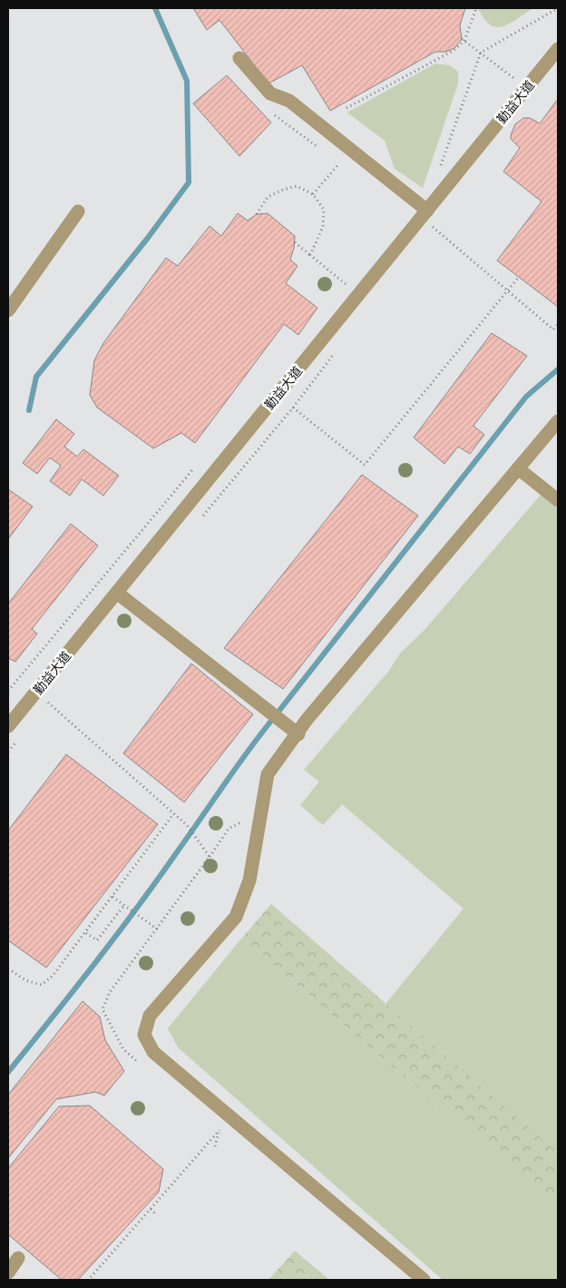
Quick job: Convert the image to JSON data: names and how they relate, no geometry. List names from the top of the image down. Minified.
{"streets":{"street":["勤益大道"]}}
